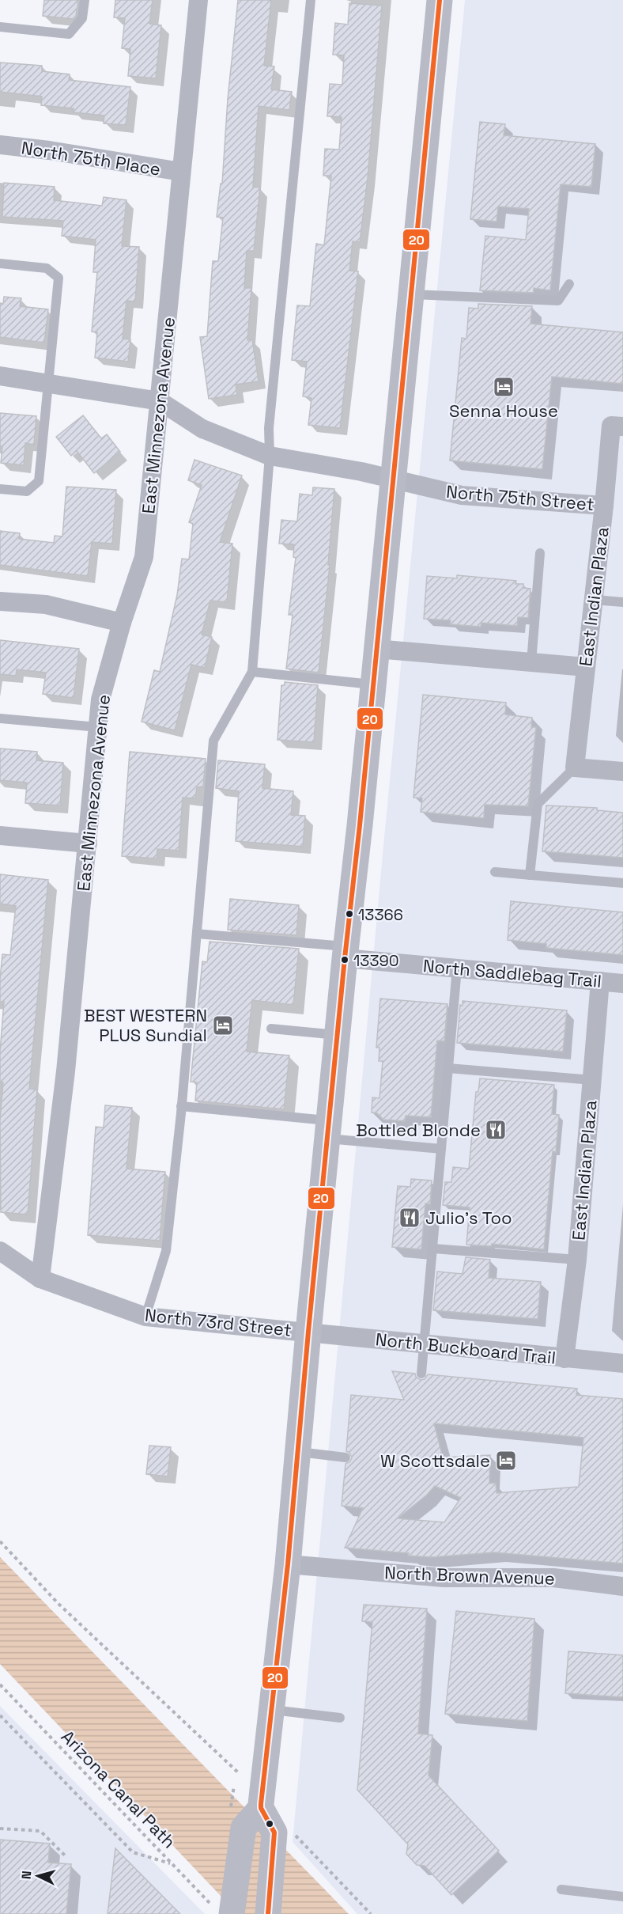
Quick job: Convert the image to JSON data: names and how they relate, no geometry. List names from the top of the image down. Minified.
{"streets":{"street":["North 75th Place","East Minnezona Avenue","North 75th Street","East Indian Plaza","North Saddlebag Trail","North 73rd Street","North Buckboard Trail","North Brown Avenue"],"path":["Arizona Canal Path"]},"crossings":[["North 75th Place","East Minnezona Avenue"],["East Minnezona Avenue","North 75th Street"],["East Minnezona Avenue","North 73rd Street"],["North 75th Street","East Indian Plaza"],["East Indian Plaza","North Saddlebag Trail"],["East Indian Plaza","North Buckboard Trail"],["North 73rd Street","North Buckboard Trail"]],"places":{"hotel":["Senna House","BEST WESTERN PLUS Sundial","W Scottsdale"],"other":["13366","13390"],"restaurant":["Bottled Blonde","Julio's Too"]},"lines":["transit line 20"],"north":"left"}
